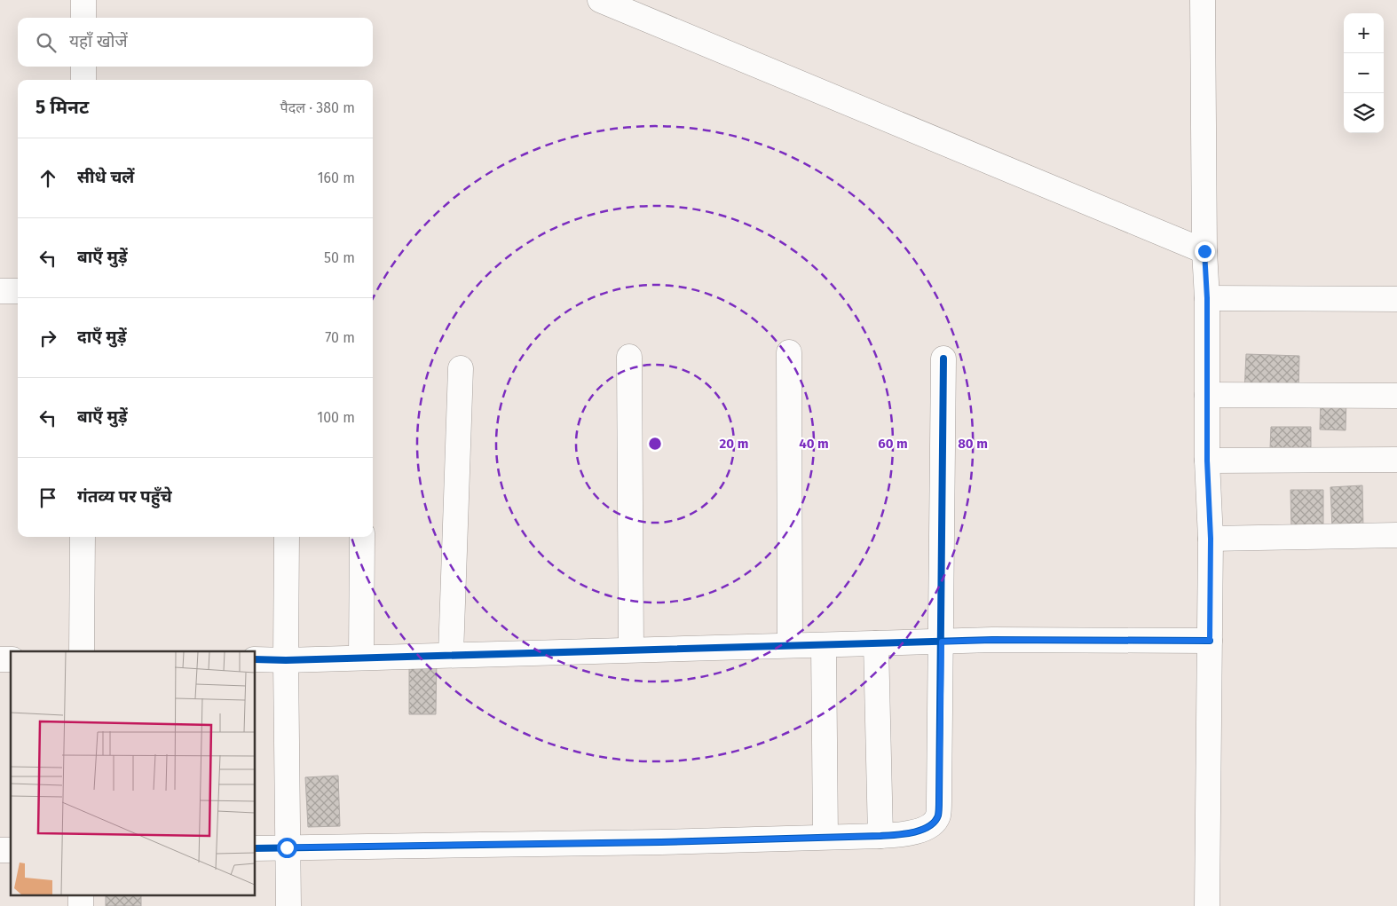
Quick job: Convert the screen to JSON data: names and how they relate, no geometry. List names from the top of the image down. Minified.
{"page":{"map_buttons":["+","−"],"search":"यहाँ खोजें","heading":["5 मिनट","पैदल · 380 m"],"list":[["सीधे चलें","160 m"],["बाएँ मुड़ें","50 m"],["दाएँ मुड़ें","70 m"],["बाएँ मुड़ें","100 m"],"गंतव्य पर पहुँचे"]},"rings":["20 m","40 m","60 m","80 m"]}
